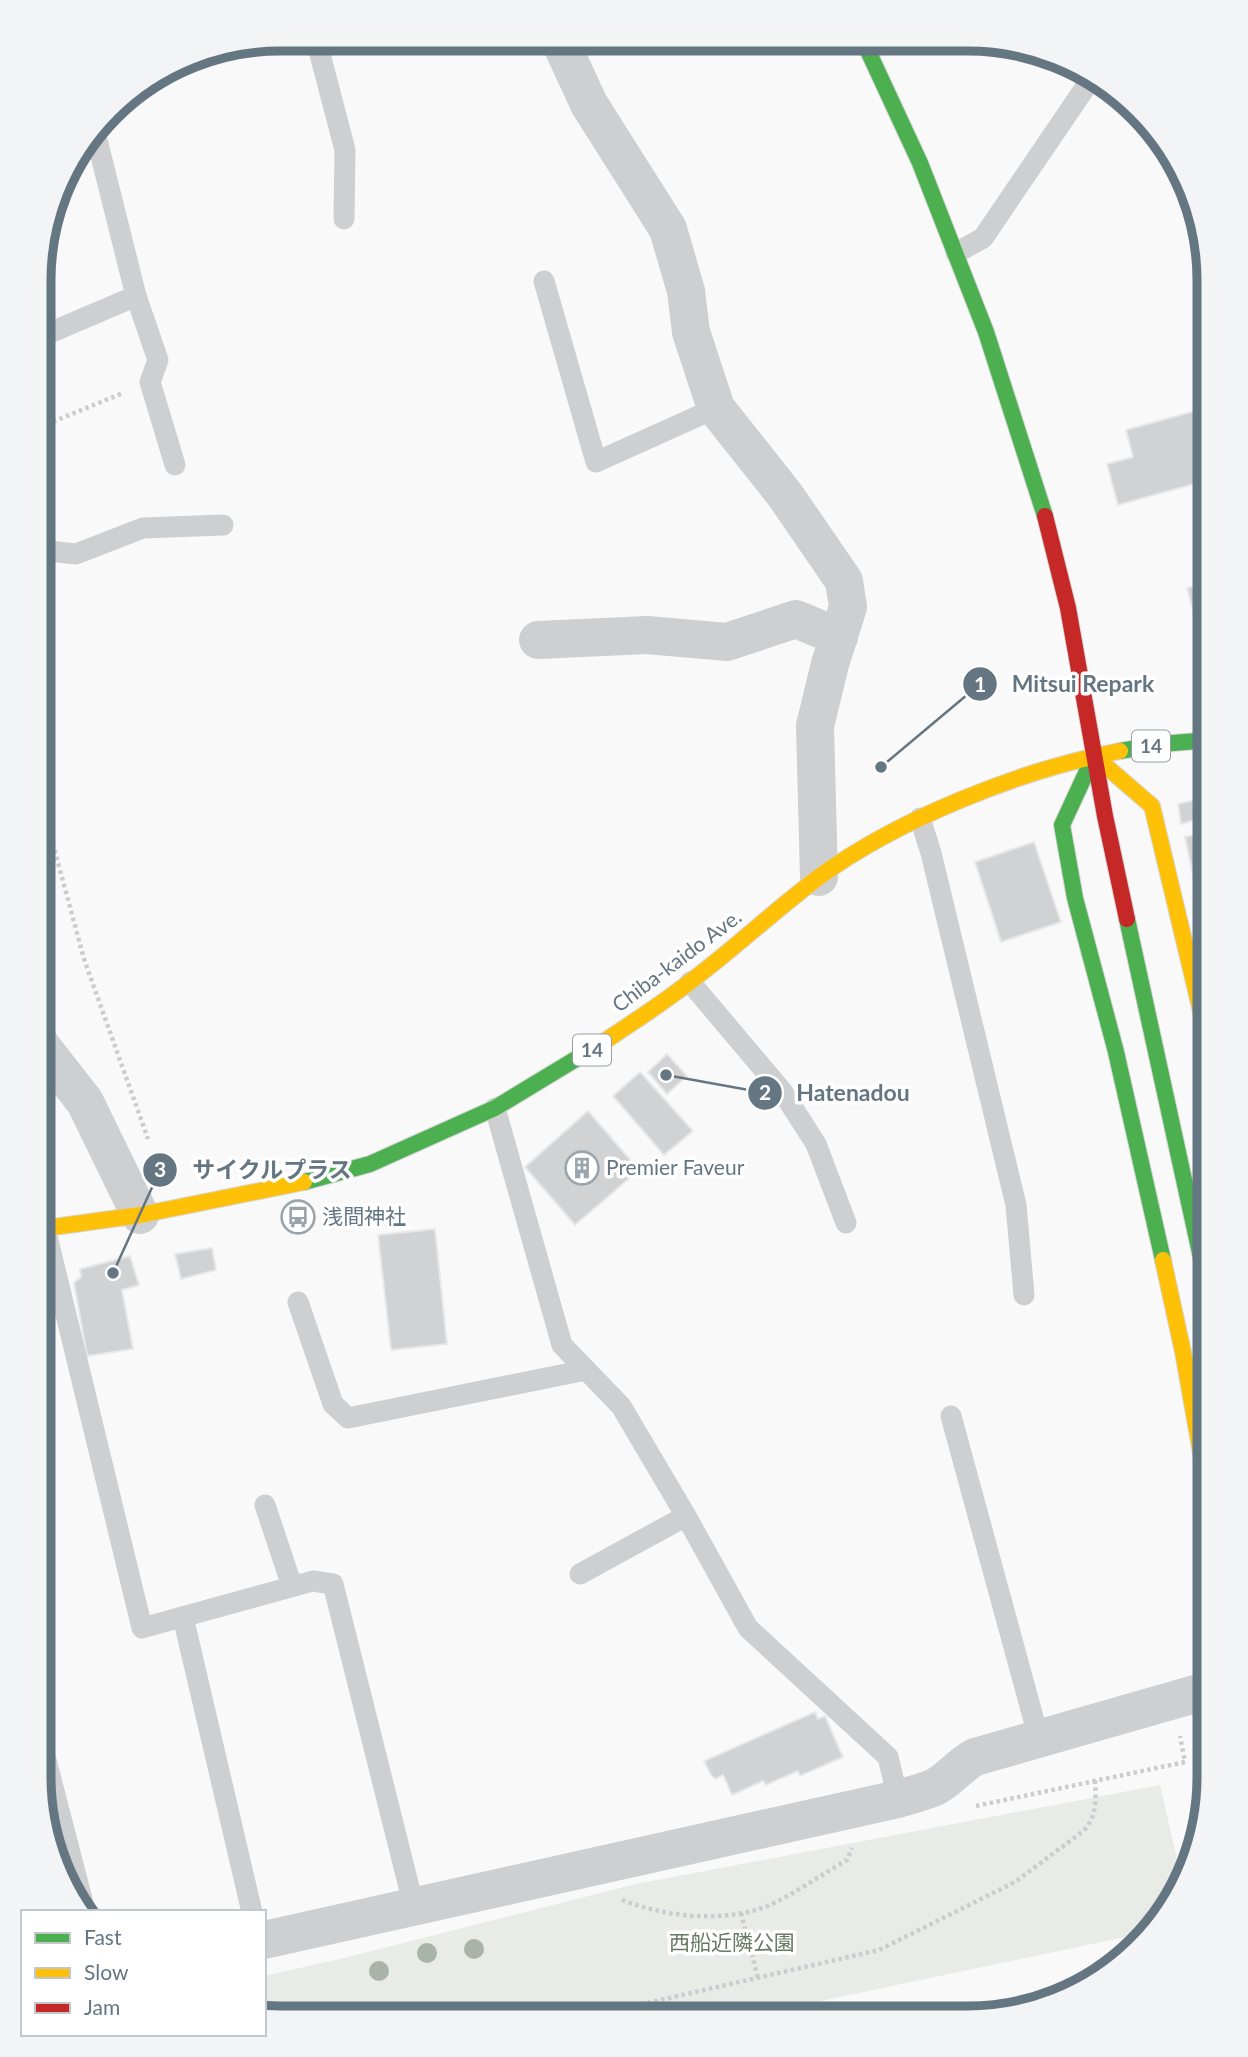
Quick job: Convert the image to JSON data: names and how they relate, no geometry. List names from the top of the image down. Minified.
{"streets":{"main road":["14","Chiba-kaido Ave."]},"parks":["西船近隣公園"],"places":{"other":["Mitsui Repark","Hatenadou","サイクルプラス"],"building":["Premier Faveur"],"bus stop":["浅間神社"]},"legend":["Fast","Slow","Jam"]}
